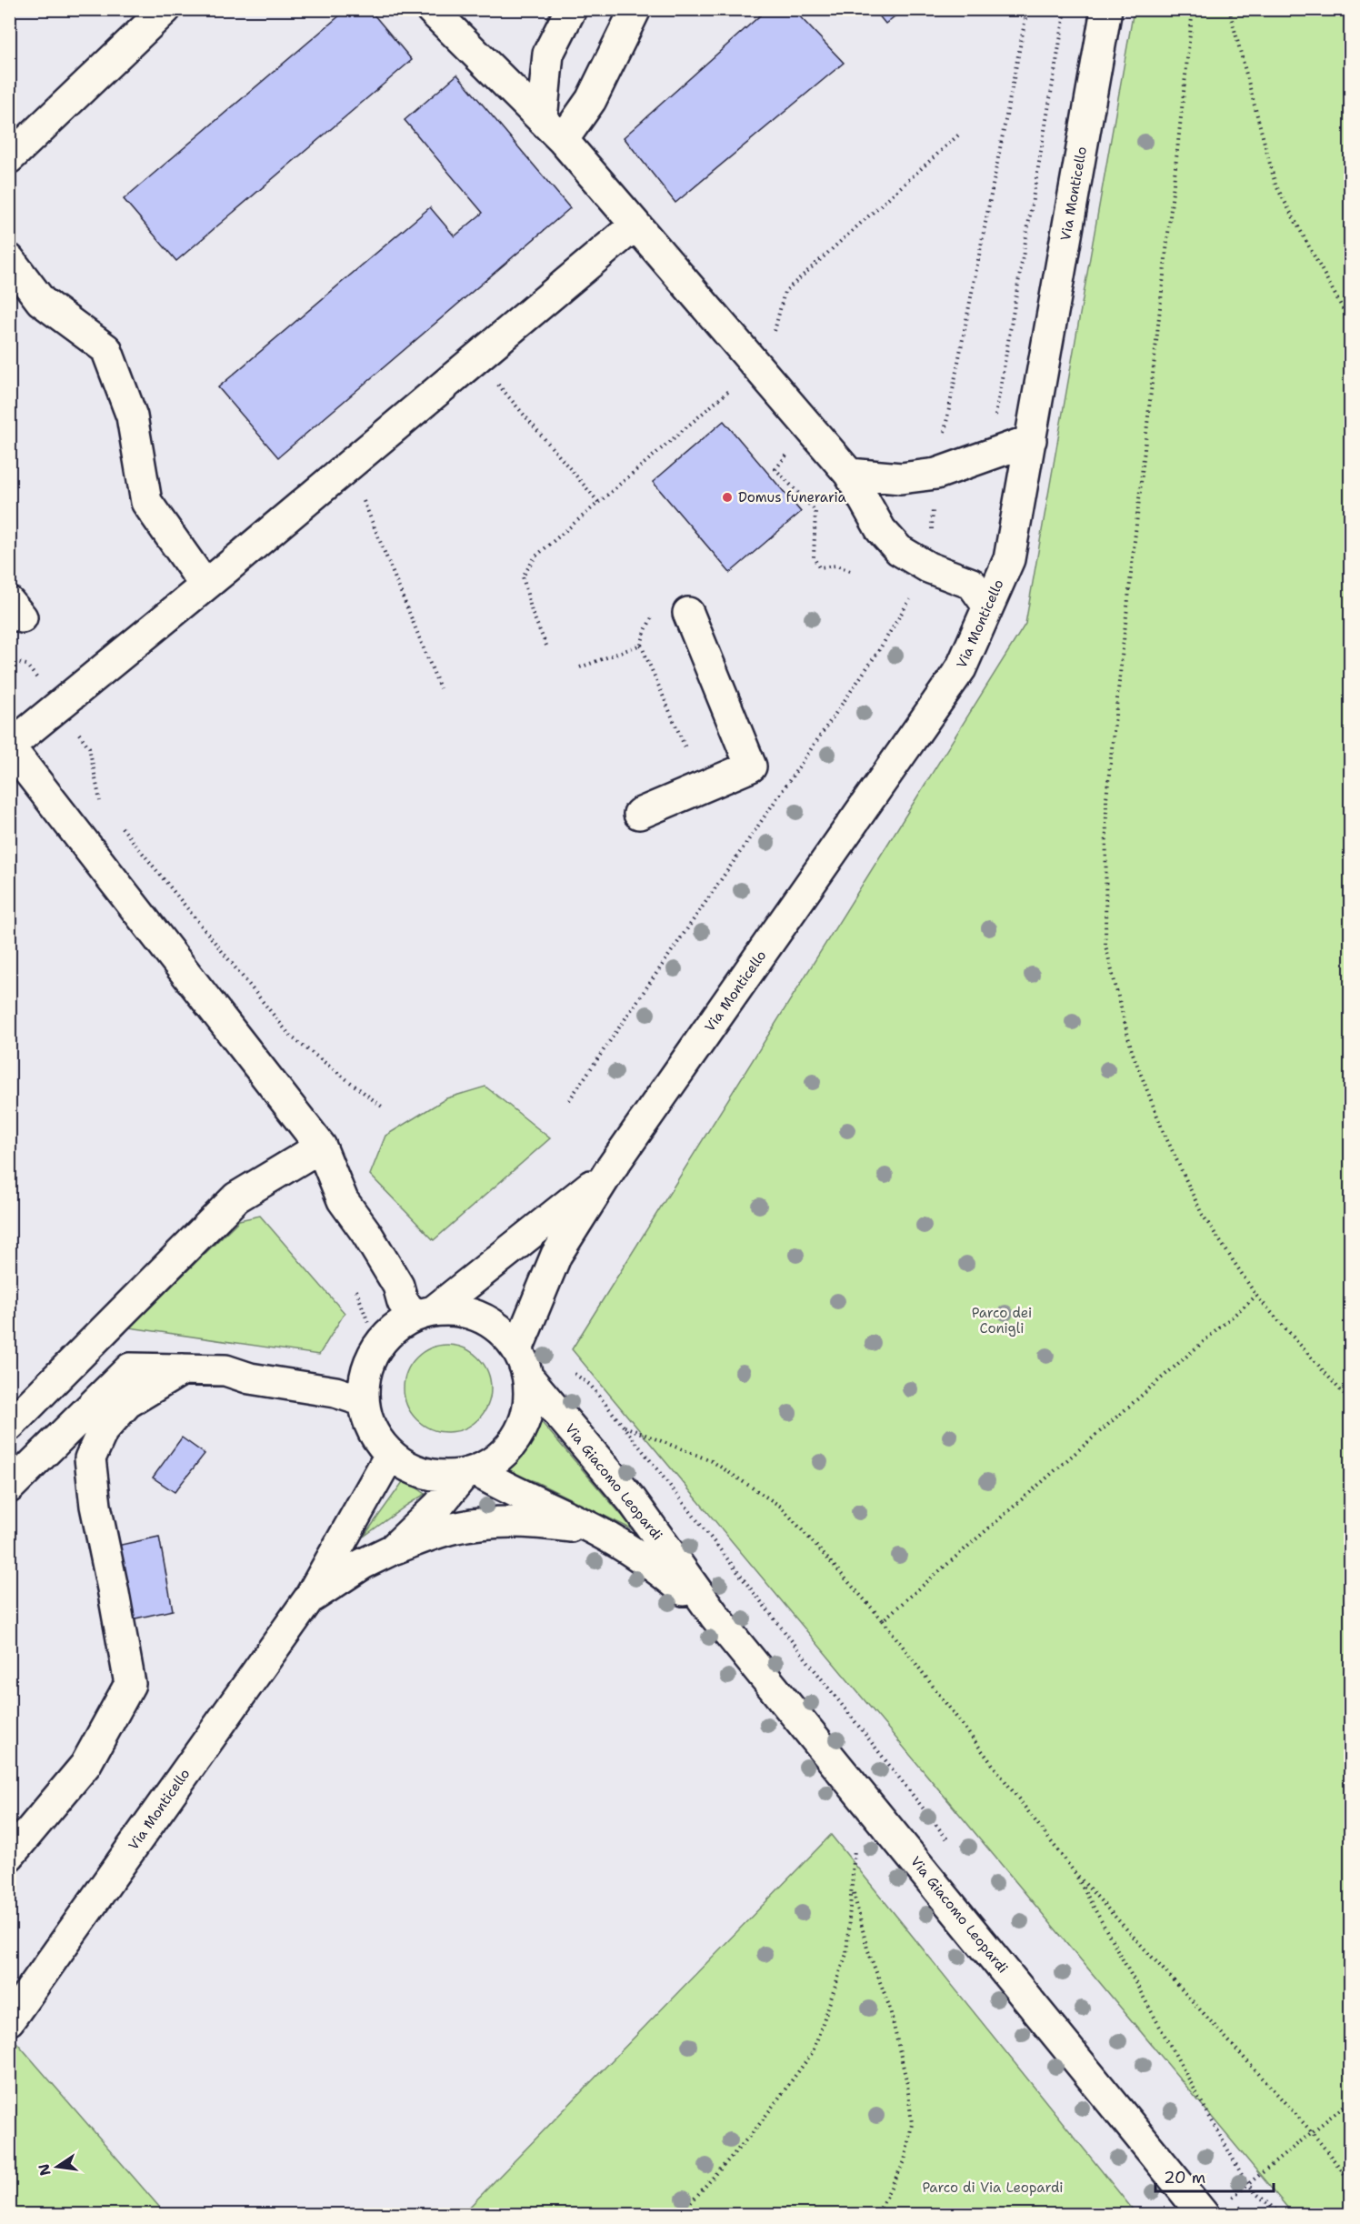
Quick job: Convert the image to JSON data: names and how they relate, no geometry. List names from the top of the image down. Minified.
{"streets":{"street":["Via Monticello","Via Giacomo Leopardi"]},"crossings":[["Via Monticello","Via Giacomo Leopardi"]],"parks":["Parco dei Conigli","Parco di Via Leopardi"],"places":["Domus funeraria"],"scale_bar":"20 m","north":"left"}
